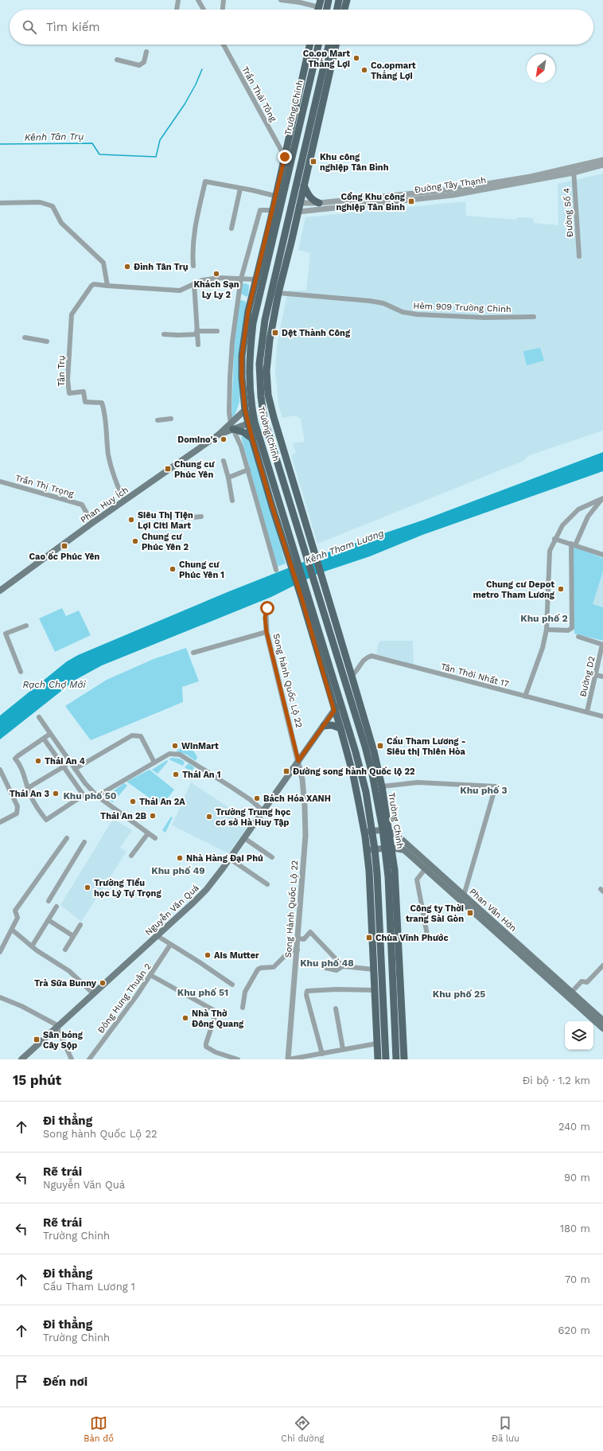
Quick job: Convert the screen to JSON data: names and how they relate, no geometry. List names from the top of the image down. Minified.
{"streets":{"main road":["Trường Chinh","Phan Huy Ích","Nguyễn Văn Quá","Phan Văn Hớn"],"street":["Trần Thái Tông","Đường Tây Thạnh","Đường Số 4","Hẻm 909 Trường Chinh","Tân Trụ","Trần Thị Trọng","Tân Thới Nhất 17","Đường D2","Song hành Quốc Lộ 22","Song Hành Quốc Lộ 22","Đông Hưng Thuận 2"]},"crossings":[["Trần Thái Tông","Trường Chinh"],["Trường Chinh","Đường Tây Thạnh"],["Trường Chinh","Hẻm 909 Trường Chinh"],["Trường Chinh","Tân Thới Nhất 17"],["Trường Chinh","Phan Văn Hớn"],["Đường Tây Thạnh","Đường Số 4"],["Tân Trụ","Phan Huy Ích"],["Trần Thị Trọng","Phan Huy Ích"],["Tân Thới Nhất 17","Đường D2"],["Song hành Quốc Lộ 22","Song Hành Quốc Lộ 22"],["Song hành Quốc Lộ 22","Nguyễn Văn Quá"],["Song Hành Quốc Lộ 22","Nguyễn Văn Quá"]],"districts":["Khu phố 2","Khu phố 3","Khu phố 50","Khu phố 49","Khu phố 48","Khu phố 51","Khu phố 25"],"water":["Kênh Tân Trụ","Kênh Tham Lương","Rạch Chợ Mới"],"places":{"other":["Co.op Mart Thắng Lợi","Co.opmart Thắng Lợi","Đình Tân Trụ","Khách Sạn Ly Ly 2","Domino's","Siêu Thị Tiện Lợi Citi Mart","Chung cư Phúc Yên 2","Chung cư Phúc Yên 1","Chung cư Depot metro Tham Lương","WinMart","Thái An 4","Thái An 1","Thái An 3","Bách Hóa XANH","Thái An 2A","Thái An 2B","Trường Trung học cơ sở Hà Huy Tập","Nhà Hàng Đại Phú","Trường Tiểu học Lý Tự Trọng","Ais Mutter","Trà Sữa Bunny","Nhà Thờ Đông Quang"],"transit":["Khu công nghiệp Tân Bình","Cổng Khu công nghiệp Tân Bình","Dệt Thành Công","Chung cư Phúc Yên","Cao ốc Phúc Yên","Cầu Tham Lương - Siêu thị Thiên Hòa","Đường song hành Quốc lộ 22","Công ty Thời trang Sài Gòn","Chùa Vĩnh Phước","Sân bóng Cây Sộp"]},"north":"bottom left","page":{"search":"Tìm kiếm","heading":["15 phút","Đi bộ · 1.2 km"],"list":[["Đi thẳng","Song hành Quốc Lộ 22","240 m"],["Rẽ trái","Nguyễn Văn Quá","90 m"],["Rẽ trái","Trường Chinh","180 m"],["Đi thẳng","Cầu Tham Lương 1","70 m"],["Đi thẳng","Trường Chinh","620 m"],"Đến nơi"],"nav":["Bản đồ","Chỉ đường","Đã lưu"]}}
